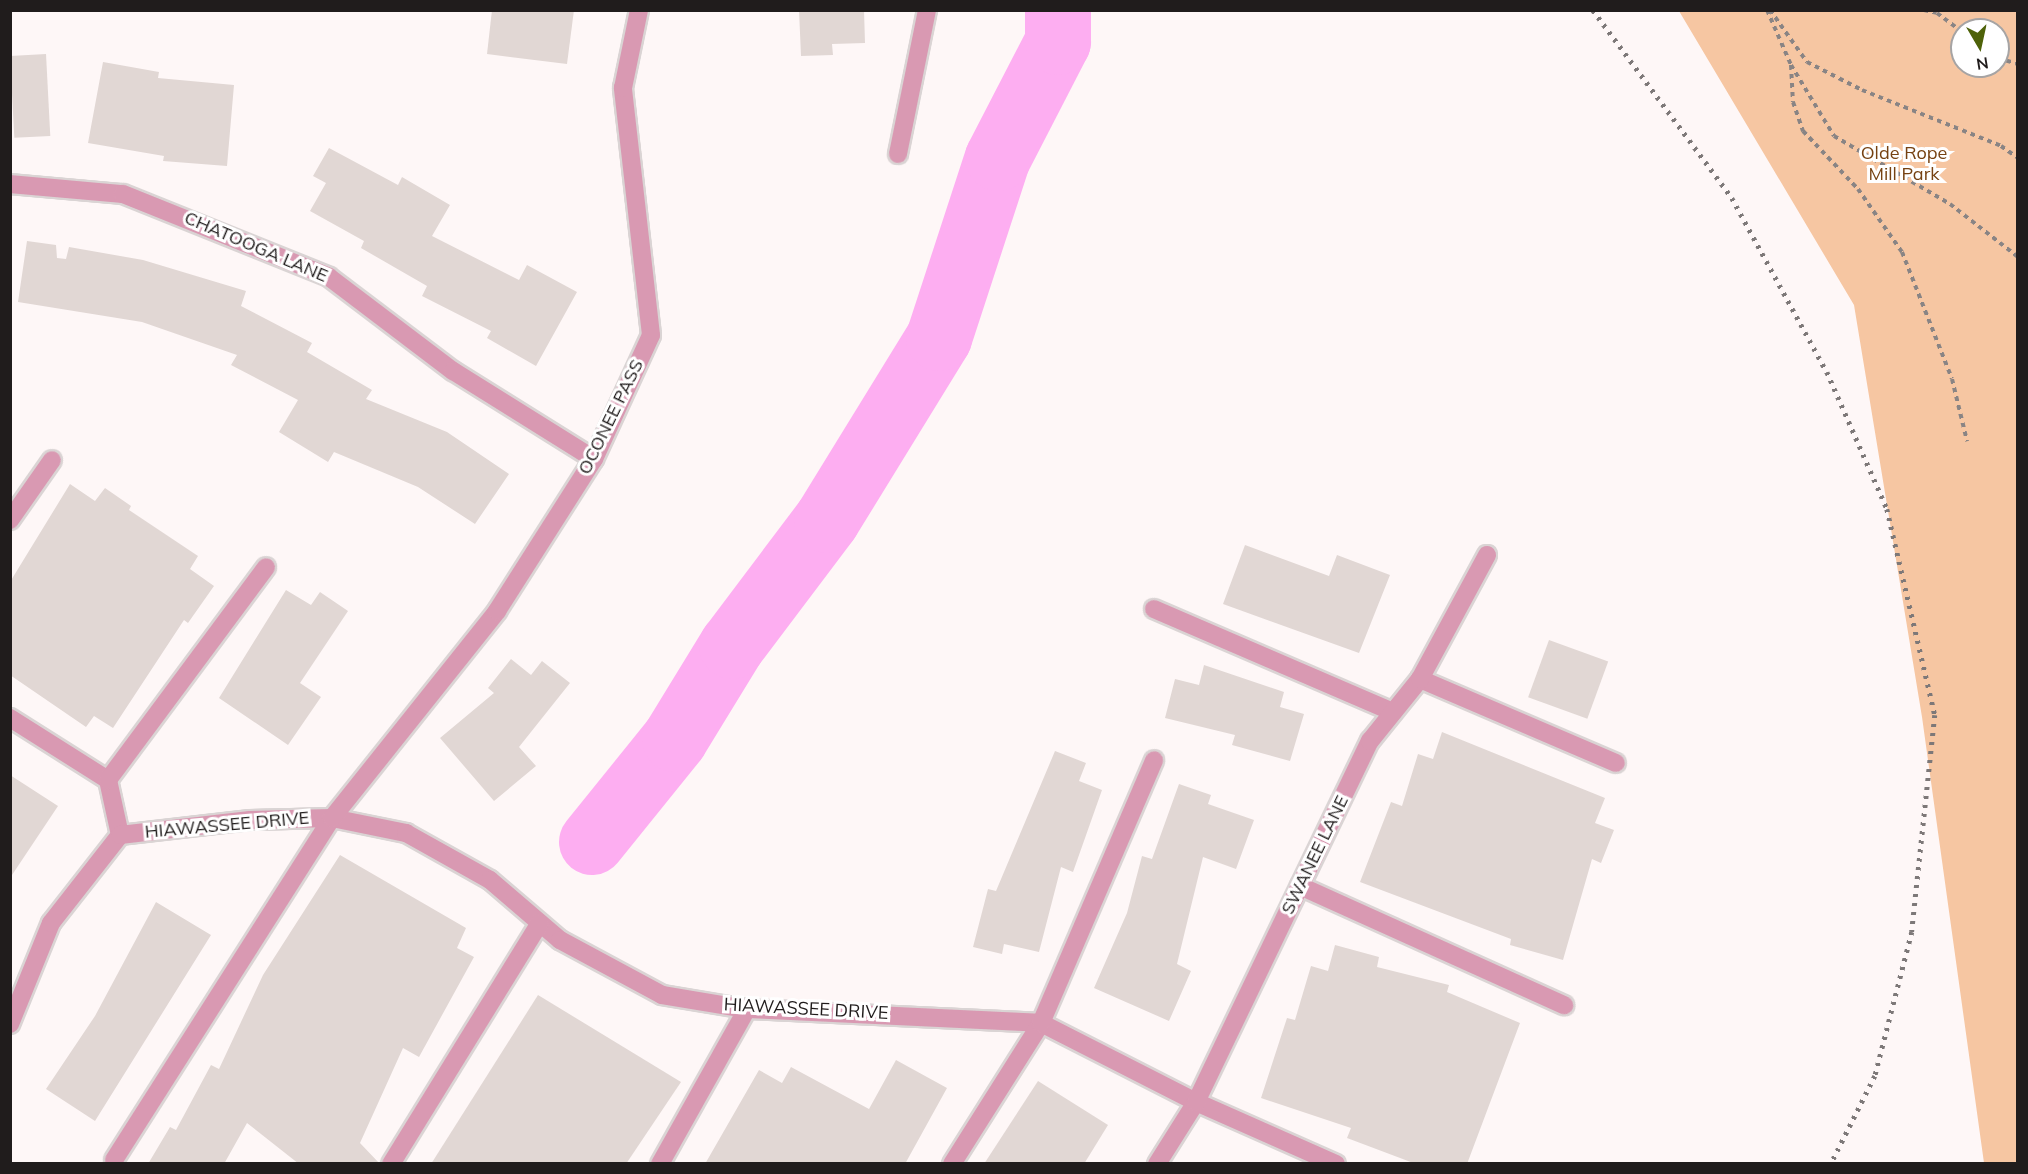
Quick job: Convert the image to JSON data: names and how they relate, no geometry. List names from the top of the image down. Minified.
{"streets":{"street":["CHATOOGA LANE","OCONEE PASS","HIAWASSEE DRIVE","SWANEE LANE"]},"crossings":[["CHATOOGA LANE","OCONEE PASS"],["OCONEE PASS","HIAWASSEE DRIVE"],["HIAWASSEE DRIVE","SWANEE LANE"]],"parks":["Olde Rope Mill Park"],"north":"bottom"}
